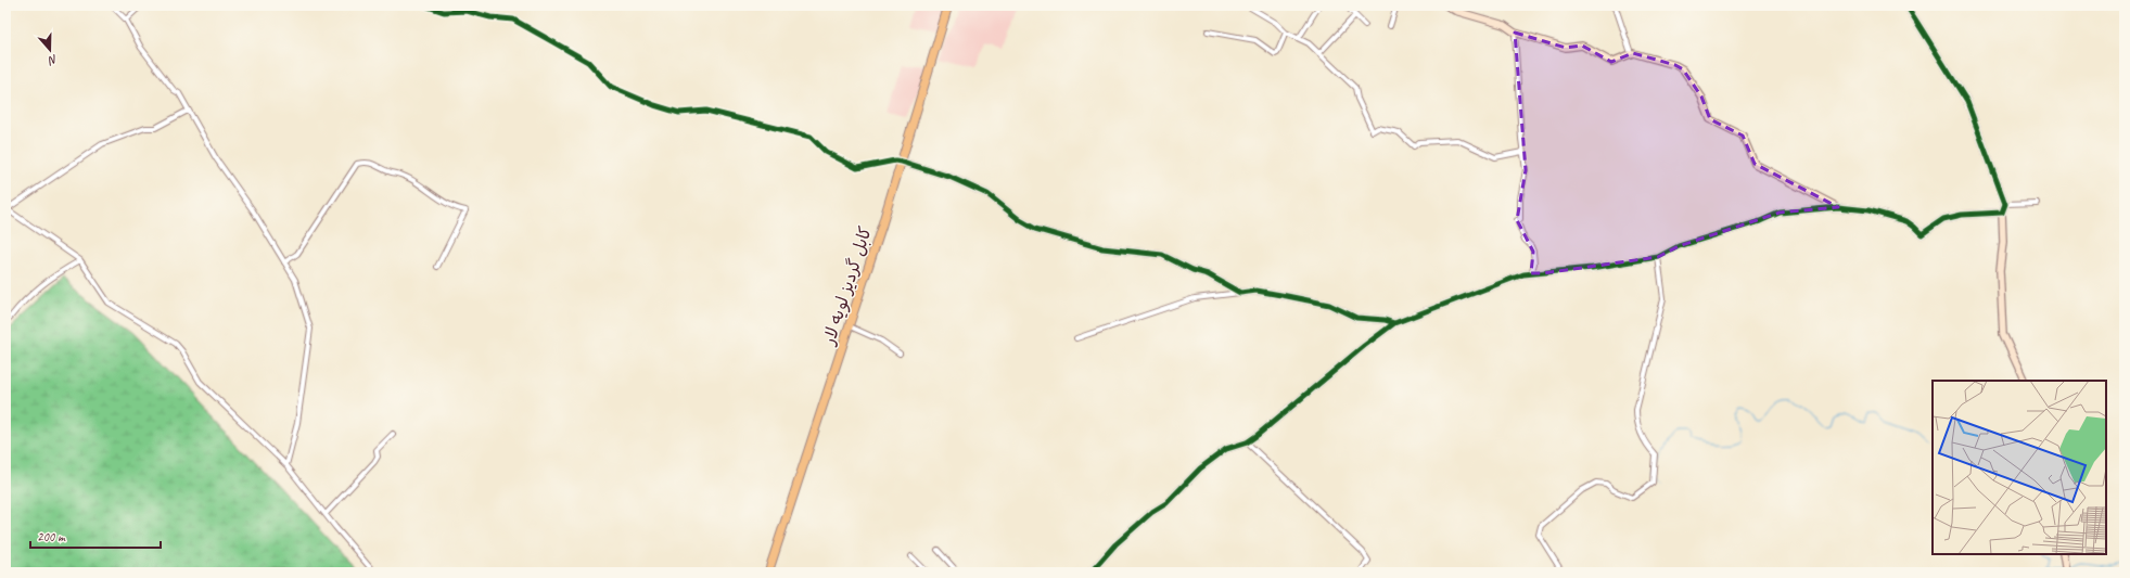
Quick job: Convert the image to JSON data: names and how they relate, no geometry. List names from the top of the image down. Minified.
{"streets":{"highway":["کابل گردیز لویه لار"]},"scale_bar":"200 m","north":"bottom"}
